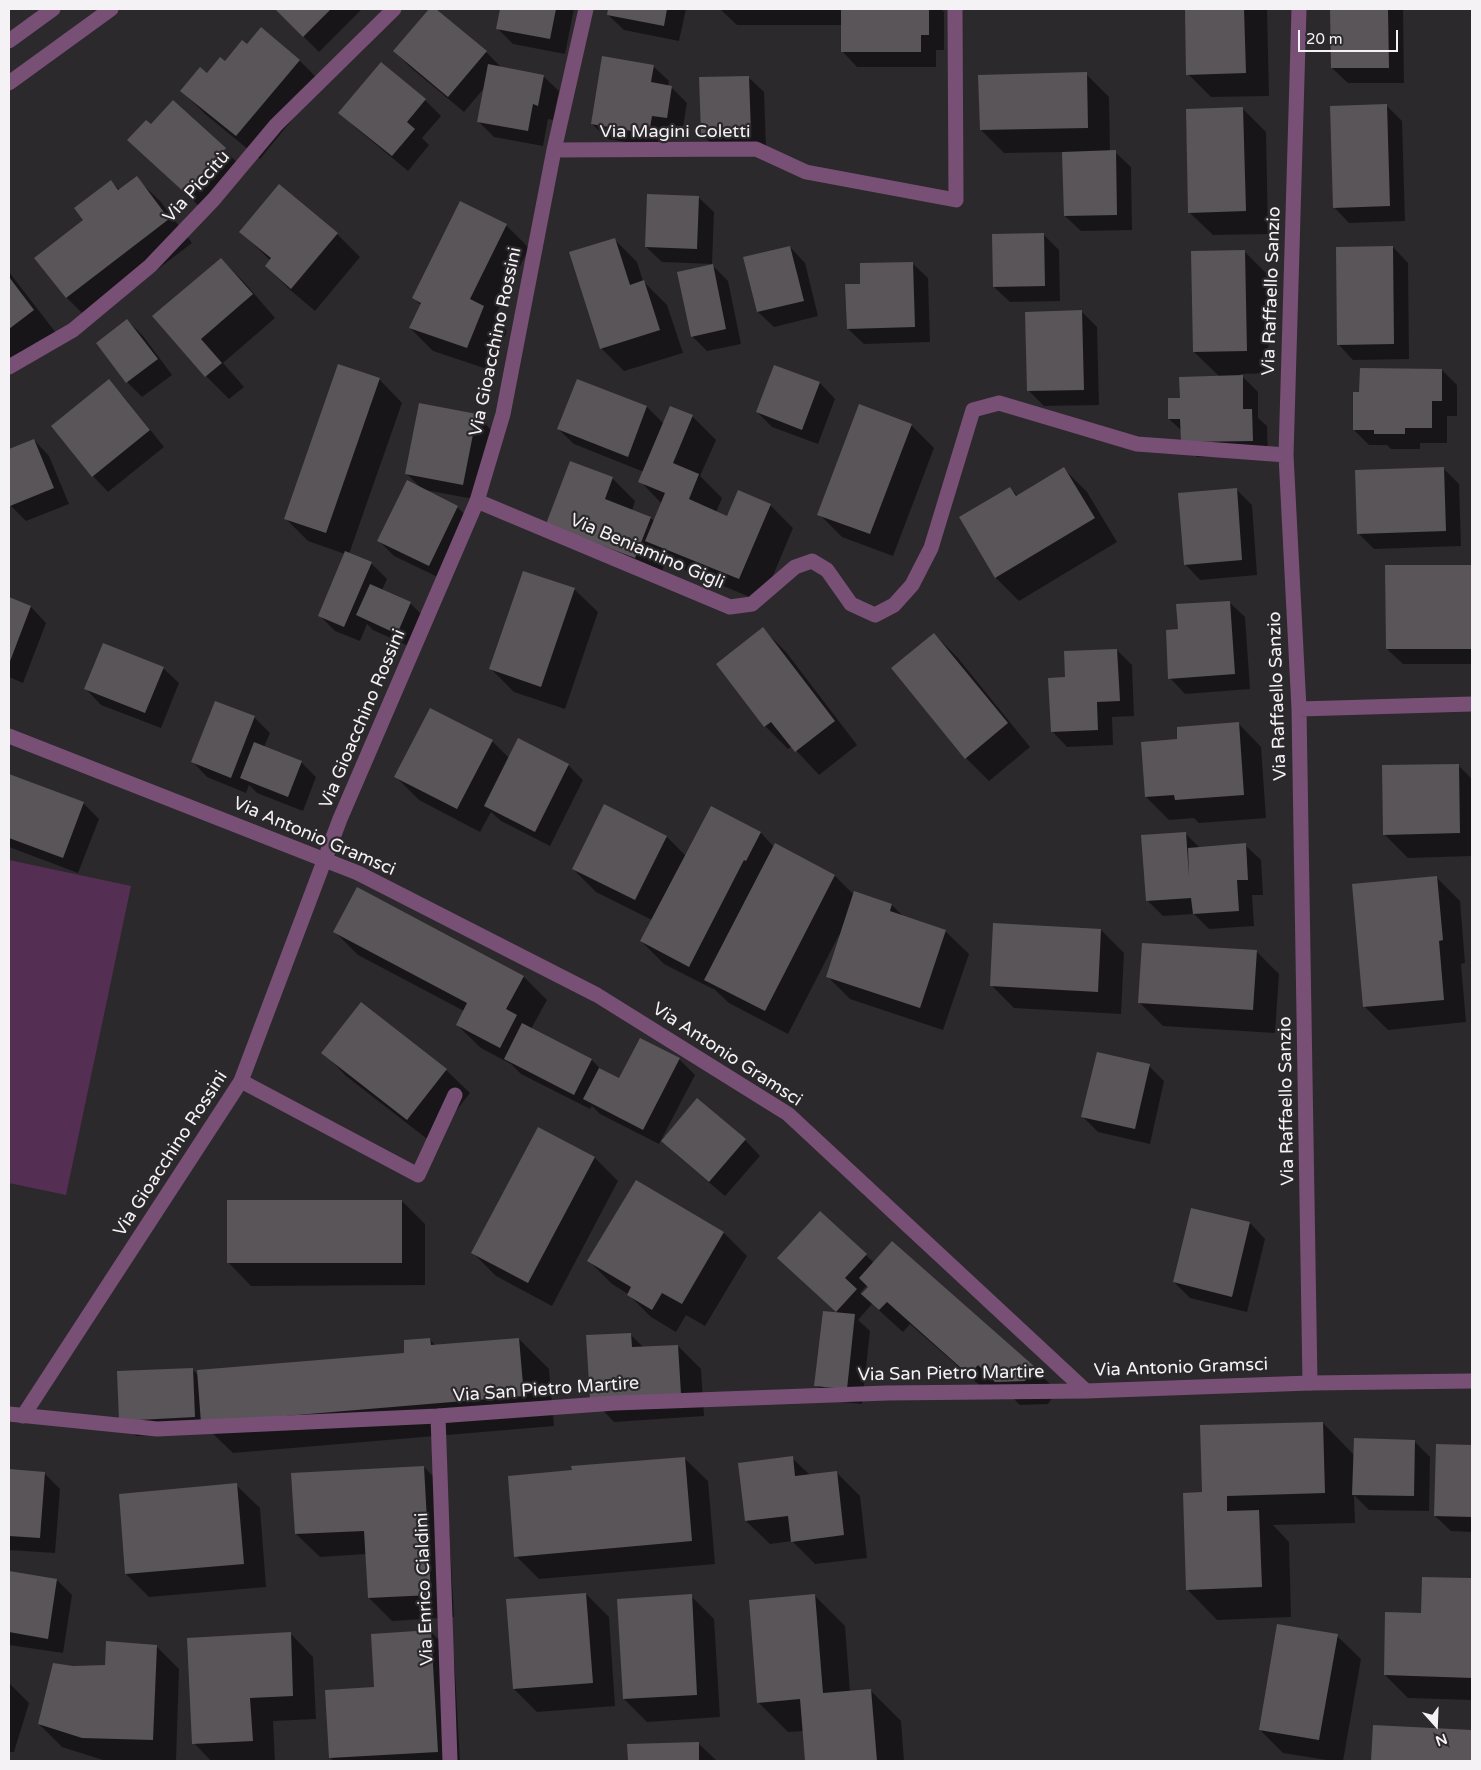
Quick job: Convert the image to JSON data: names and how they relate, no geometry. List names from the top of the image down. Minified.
{"streets":{"street":["Via Magini Coletti","Via Piccitù","Via Raffaello Sanzio","Via Gioacchino Rossini","Via Beniamino Gigli","Via Antonio Gramsci","Via San Pietro Martire","Via Enrico Cialdini"]},"crossings":[["Via Magini Coletti","Via Gioacchino Rossini"],["Via Raffaello Sanzio","Via Beniamino Gigli"],["Via Raffaello Sanzio","Via Antonio Gramsci"],["Via Gioacchino Rossini","Via Beniamino Gigli"],["Via Gioacchino Rossini","Via Antonio Gramsci"],["Via Gioacchino Rossini","Via San Pietro Martire"],["Via Antonio Gramsci","Via San Pietro Martire"],["Via San Pietro Martire","Via Enrico Cialdini"]],"scale_bar":"20 m","north":"bottom"}
